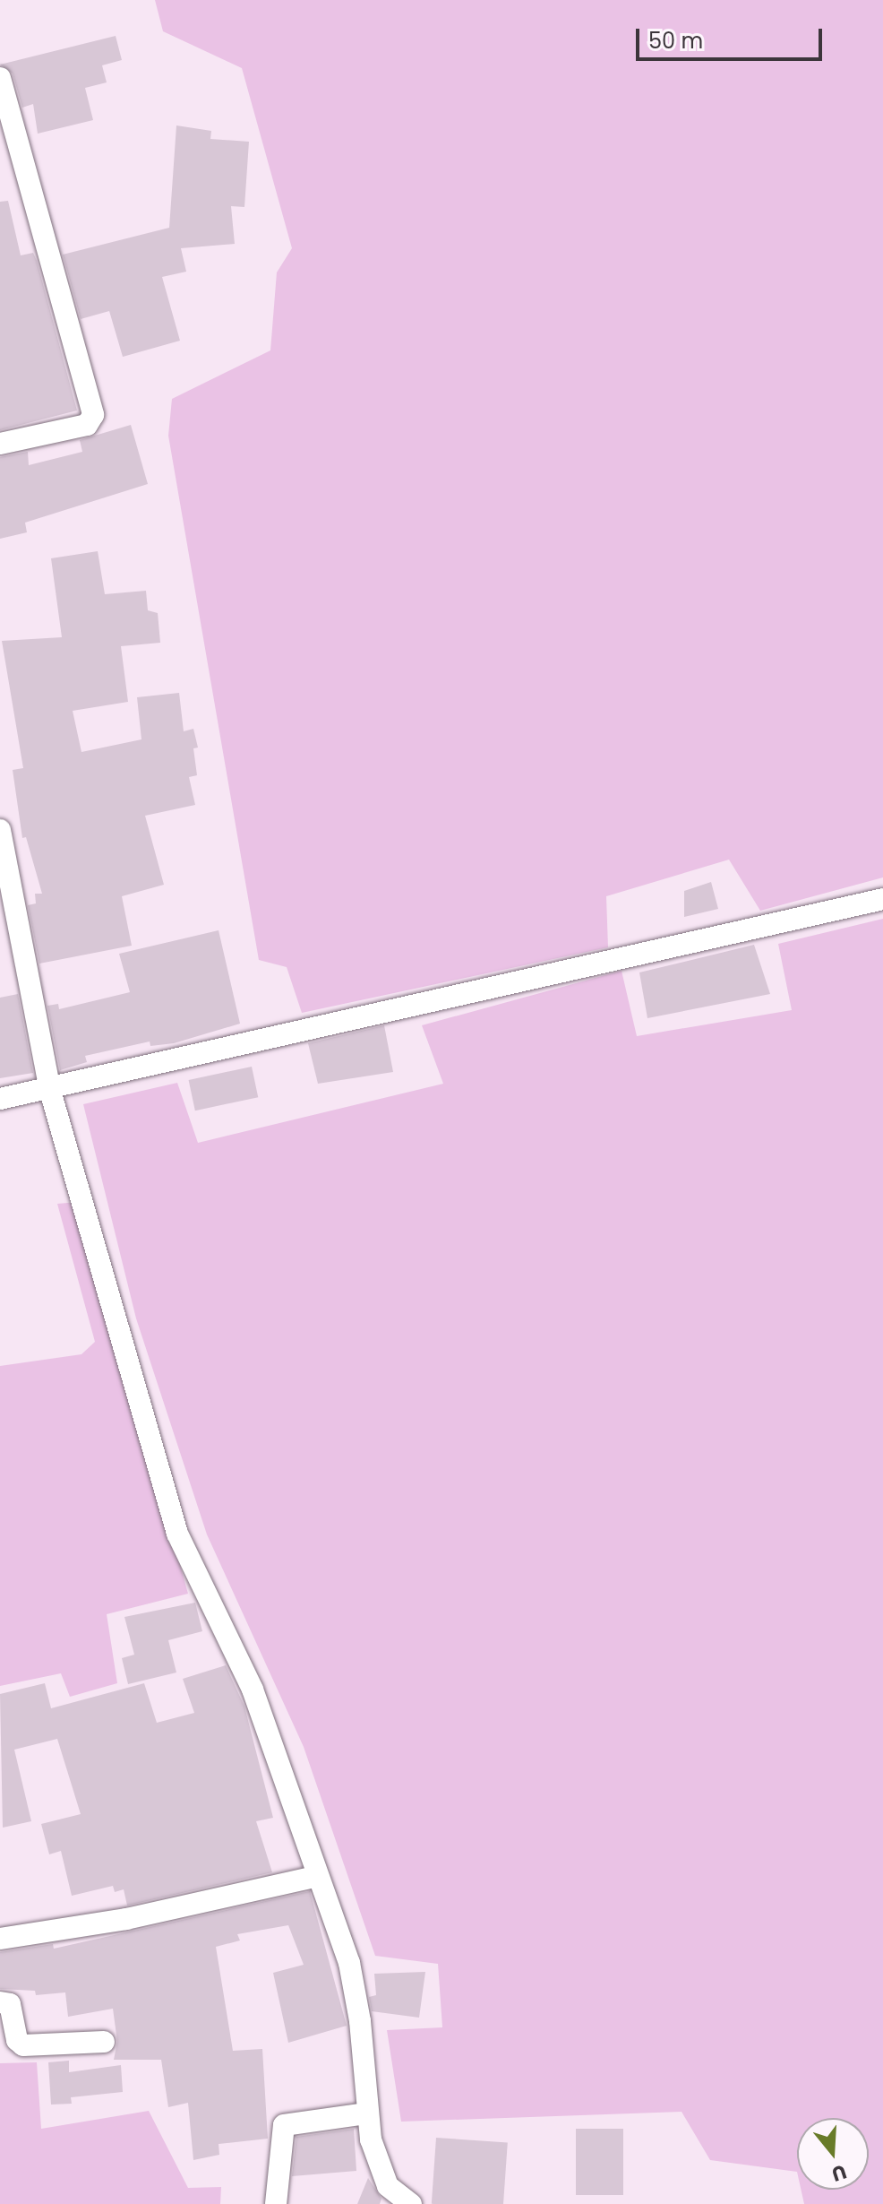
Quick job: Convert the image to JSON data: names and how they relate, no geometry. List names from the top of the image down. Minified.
{"scale_bar":"50 m","north":"bottom"}
